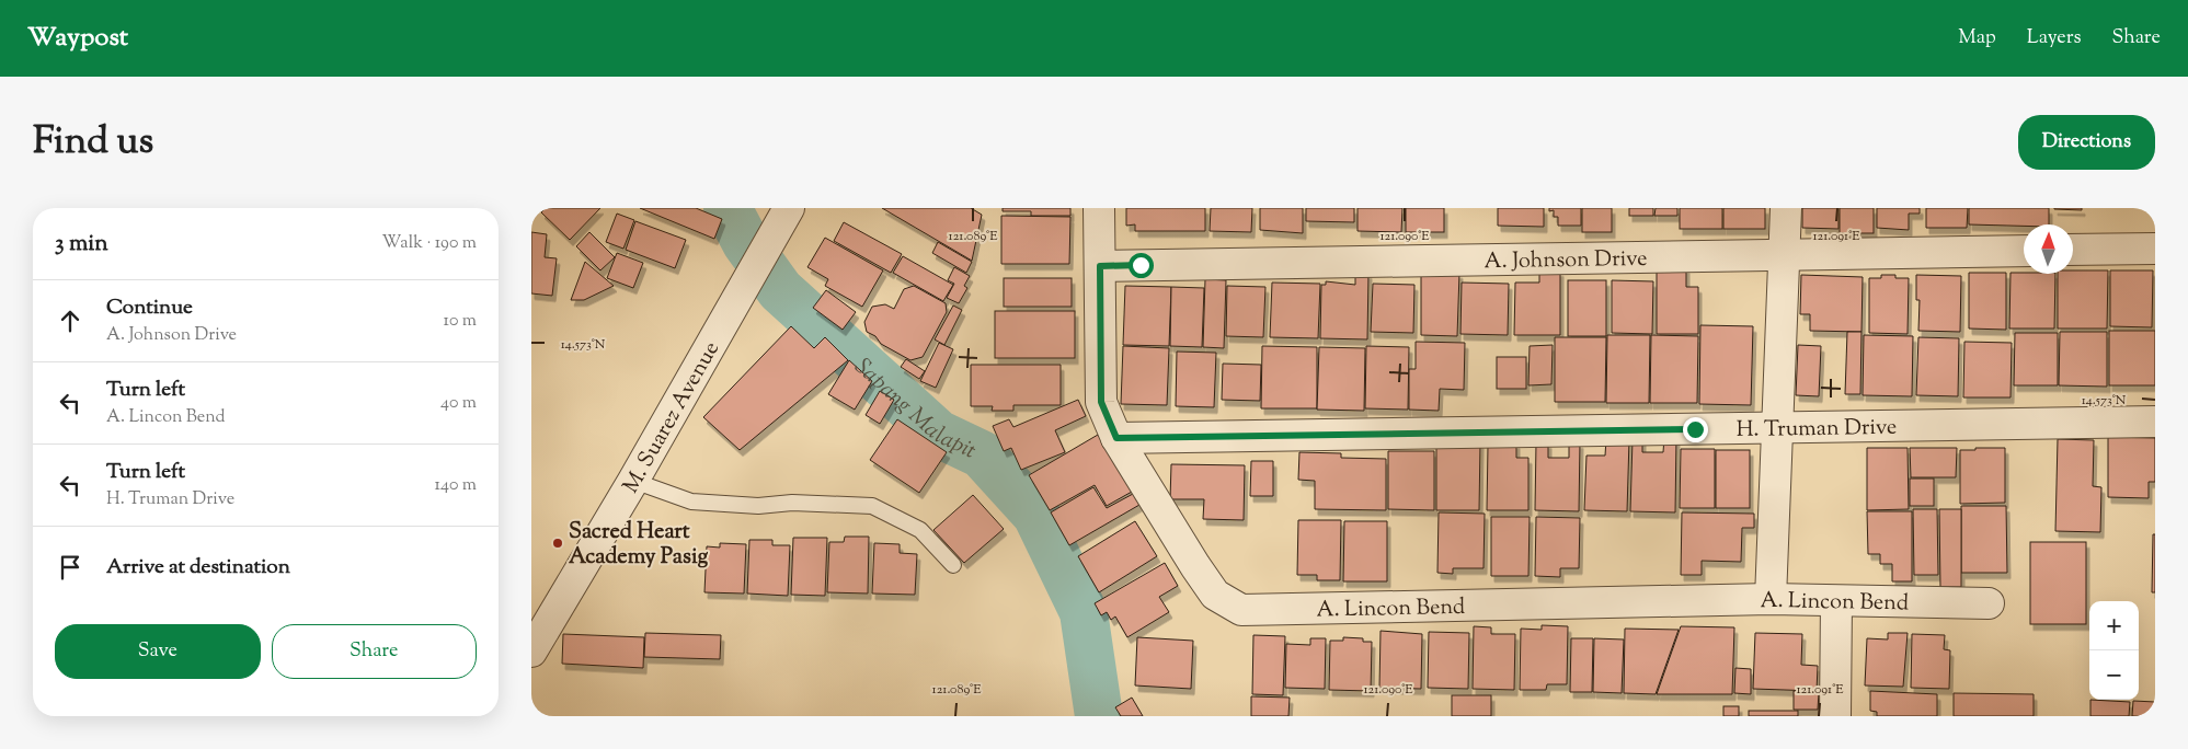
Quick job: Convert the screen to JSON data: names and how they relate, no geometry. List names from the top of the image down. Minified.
{"streets":{"street":["A. Johnson Drive","M. Suarez Avenue","H. Truman Drive","A. Lincon Bend"]},"crossings":[["A. Johnson Drive","A. Lincon Bend"],["H. Truman Drive","A. Lincon Bend"]],"water":["Sapang Malapit"],"places":["Sacred Heart Academy Pasig"],"north":"top","page":{"header":"Waypost","nav":["Map","Layers","Share"],"title":"Find us","buttons":["Directions",["Save","Share"]],"heading":["3 min","Walk · 190 m"],"list":[["Continue","A. Johnson Drive","10 m"],["Turn left","A. Lincon Bend","40 m"],["Turn left","H. Truman Drive","140 m"],"Arrive at destination"],"map_buttons":["+","−"]},"coordinates":["121.089°E","121.090°E","121.091°E","14.573°N"]}
